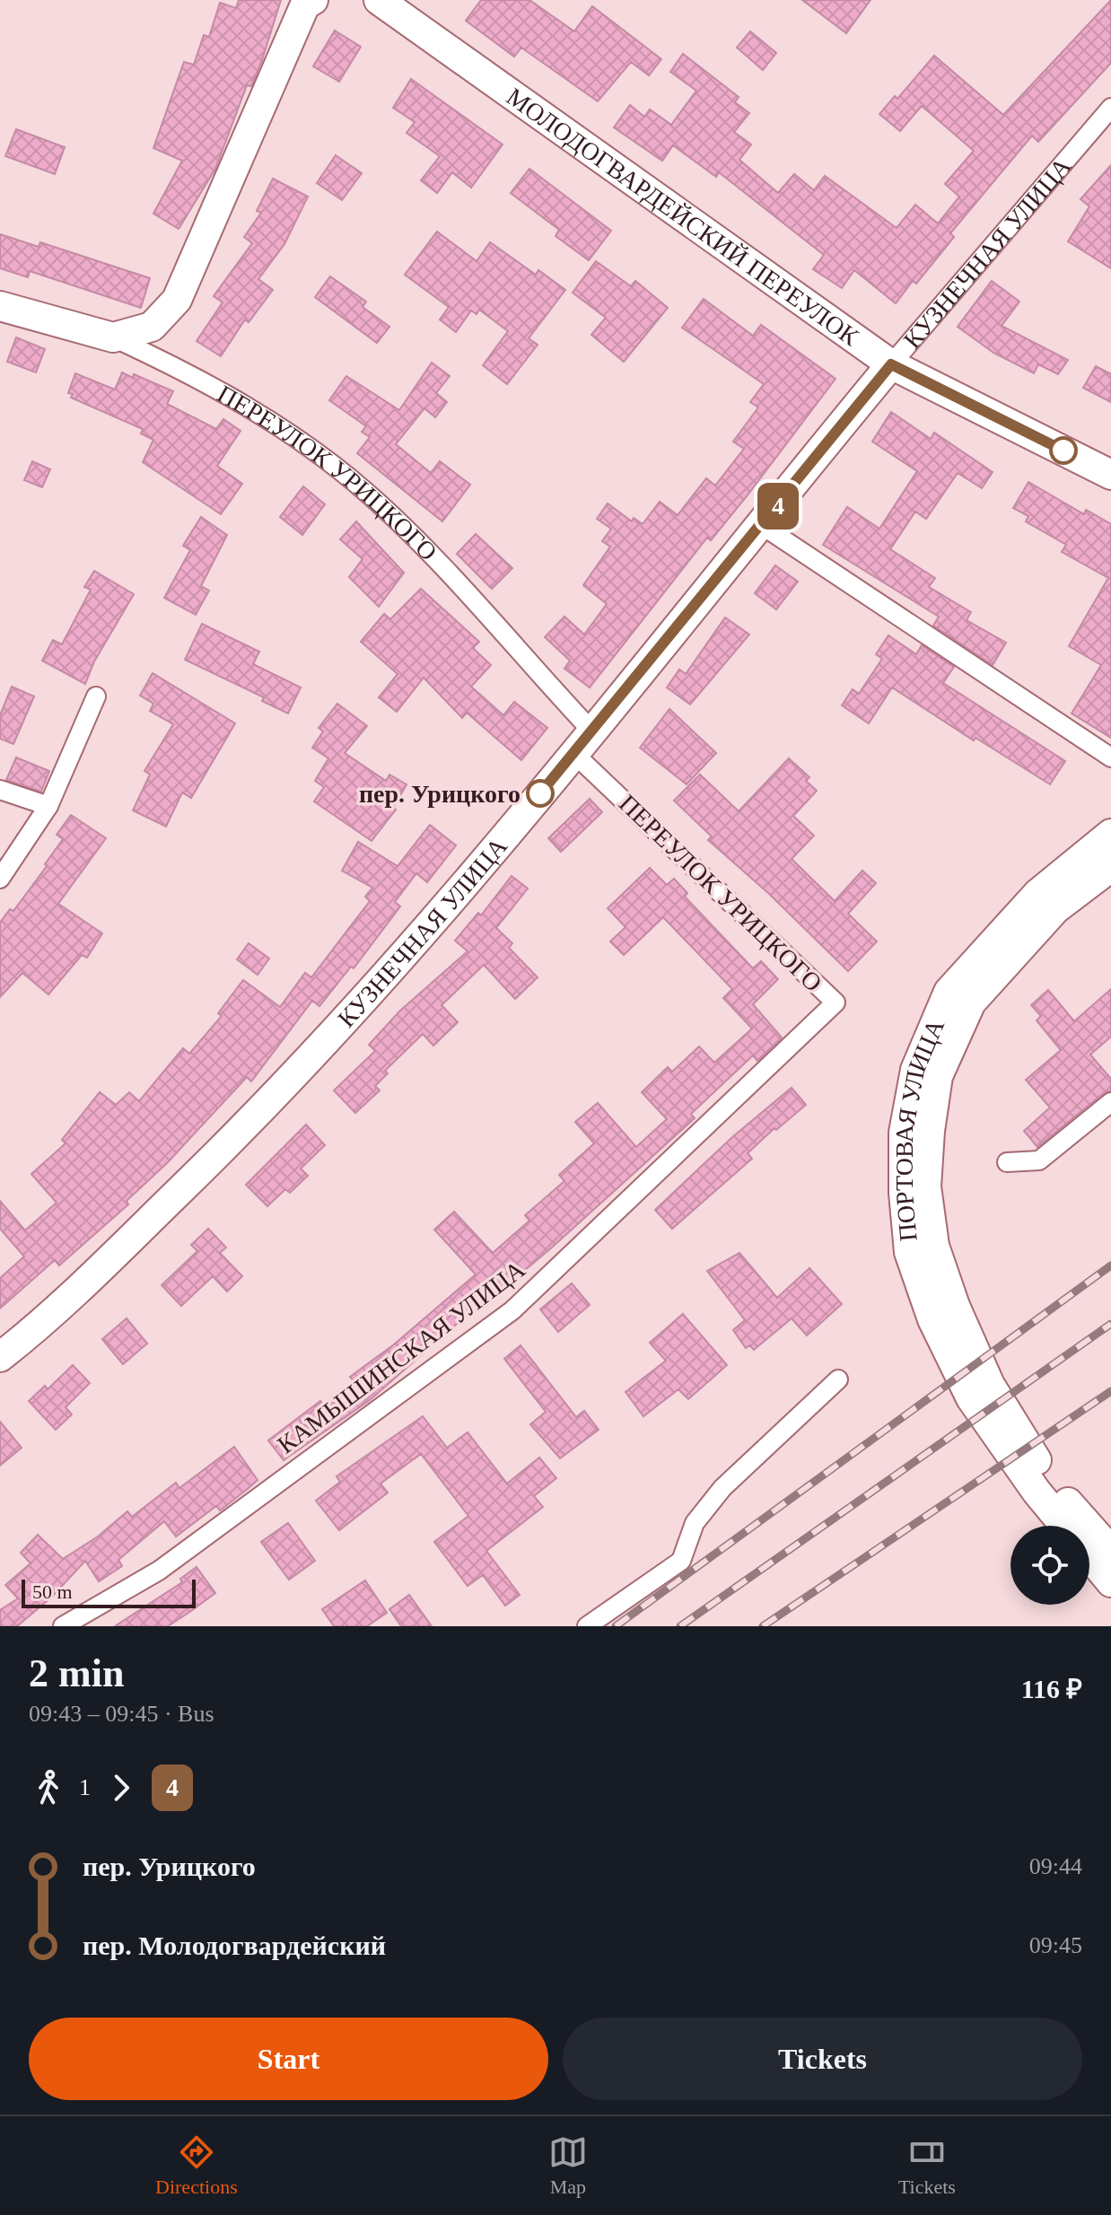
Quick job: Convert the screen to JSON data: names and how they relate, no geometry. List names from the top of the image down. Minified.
{"streets":{"main road":["МОЛОДОГВАРДЕЙСКИЙ ПЕРЕУЛОК","КУЗНЕЧНАЯ УЛИЦА","ПЕРЕУЛОК УРИЦКОГО","ПОРТОВАЯ УЛИЦА"],"street":["КАМЫШИНСКАЯ УЛИЦА"]},"crossings":[["МОЛОДОГВАРДЕЙСКИЙ ПЕРЕУЛОК","КУЗНЕЧНАЯ УЛИЦА"],["КУЗНЕЧНАЯ УЛИЦА","ПЕРЕУЛОК УРИЦКОГО"],["ПЕРЕУЛОК УРИЦКОГО","КАМЫШИНСКАЯ УЛИЦА"]],"places":["пер. Урицкого"],"lines":["bus line 4"],"scale_bar":"50 m","page":{"on_map":"4","scale":"50 m","heading":["2 min","09:43 – 09:45 · Bus","116 ₽"],"legs":["1","4"],"list":[{"name":"пер. Урицкого","value":"09:44"},{"name":"пер. Молодогвардейский","value":"09:45"}],"buttons":["Start","Tickets"],"tabs":["Directions","Map","Tickets"]}}
